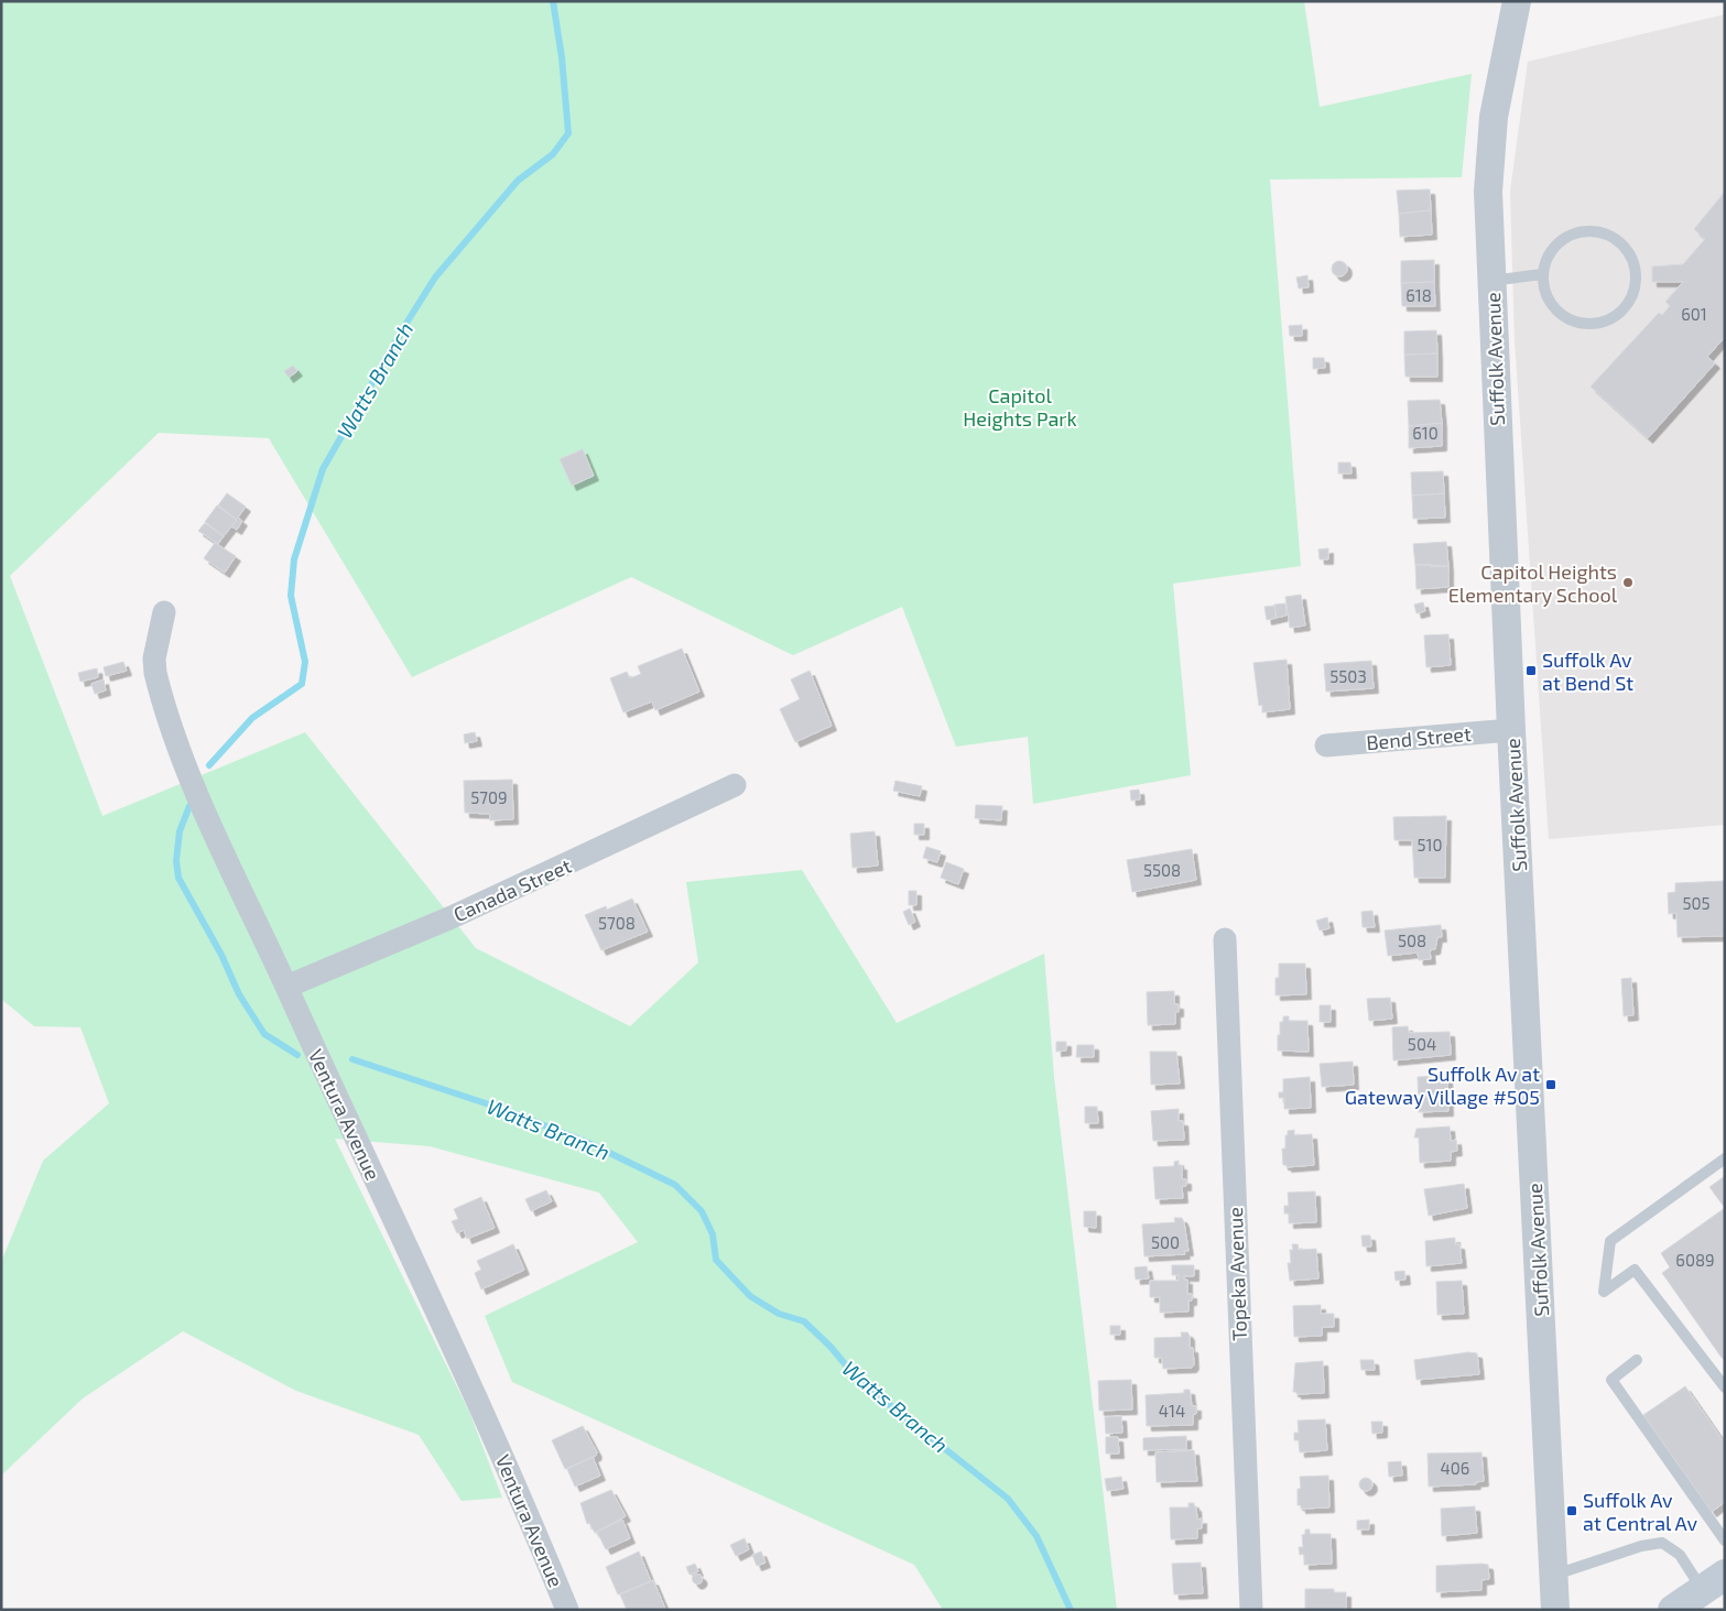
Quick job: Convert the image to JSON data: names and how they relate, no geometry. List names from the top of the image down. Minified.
{"streets":{"street":["Suffolk Avenue","Bend Street","Canada Street","Ventura Avenue","Topeka Avenue"]},"crossings":[["Suffolk Avenue","Bend Street"],["Canada Street","Ventura Avenue"]],"water":["Watts Branch"],"parks":["Capitol Heights Park"],"places":{"other":["Capitol Heights Elementary School"],"transit":["Suffolk Av at Bend St","Suffolk Av at Gateway Village #505","Suffolk Av at Central Av"]},"house_numbers":["618","601","610","5503","5709","510","5508","505","5708","508","504","500","6089","414","406"]}
